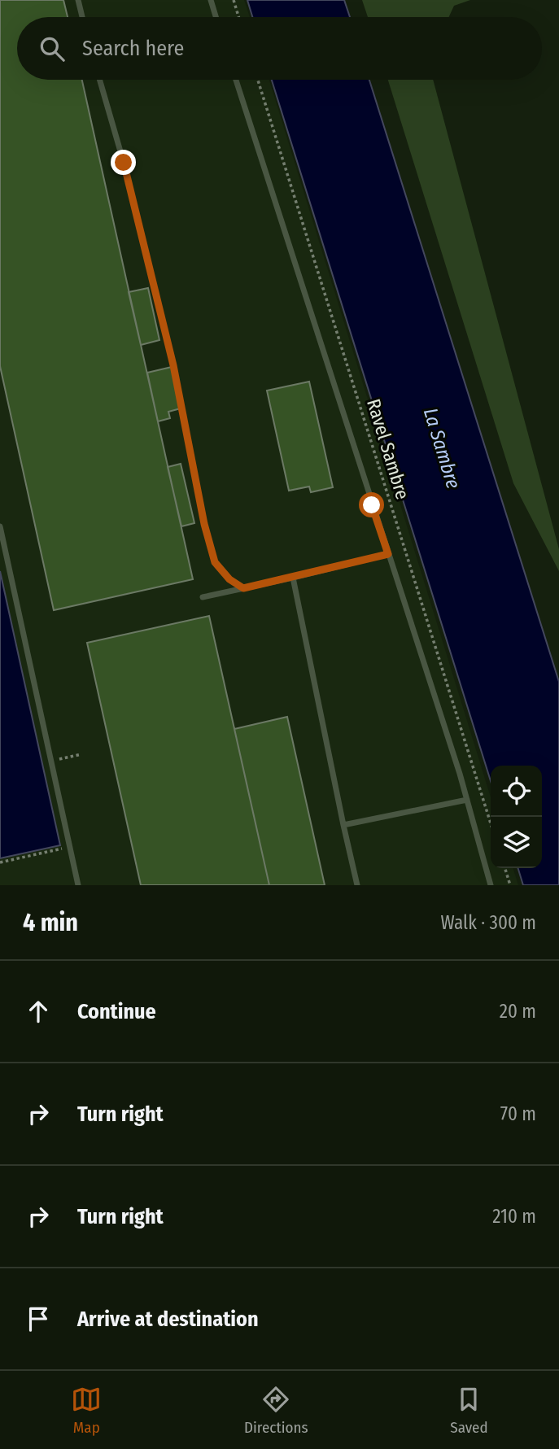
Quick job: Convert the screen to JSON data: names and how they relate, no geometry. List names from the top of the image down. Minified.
{"streets":{"path":["Ravel Sambre"]},"water":["La Sambre"],"page":{"search":"Search here","heading":["4 min","Walk · 300 m"],"list":[["Continue","20 m"],["Turn right","70 m"],["Turn right","210 m"],"Arrive at destination"],"nav":["Map","Directions","Saved"]}}
